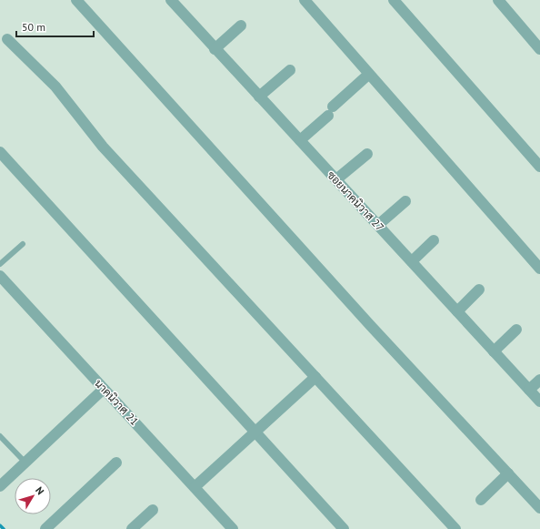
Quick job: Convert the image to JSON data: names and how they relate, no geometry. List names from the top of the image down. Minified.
{"streets":{"street":["ซอยนาคนิวาส 27","นาคนิวาศ 21"]},"scale_bar":"50 m","north":"top right"}
